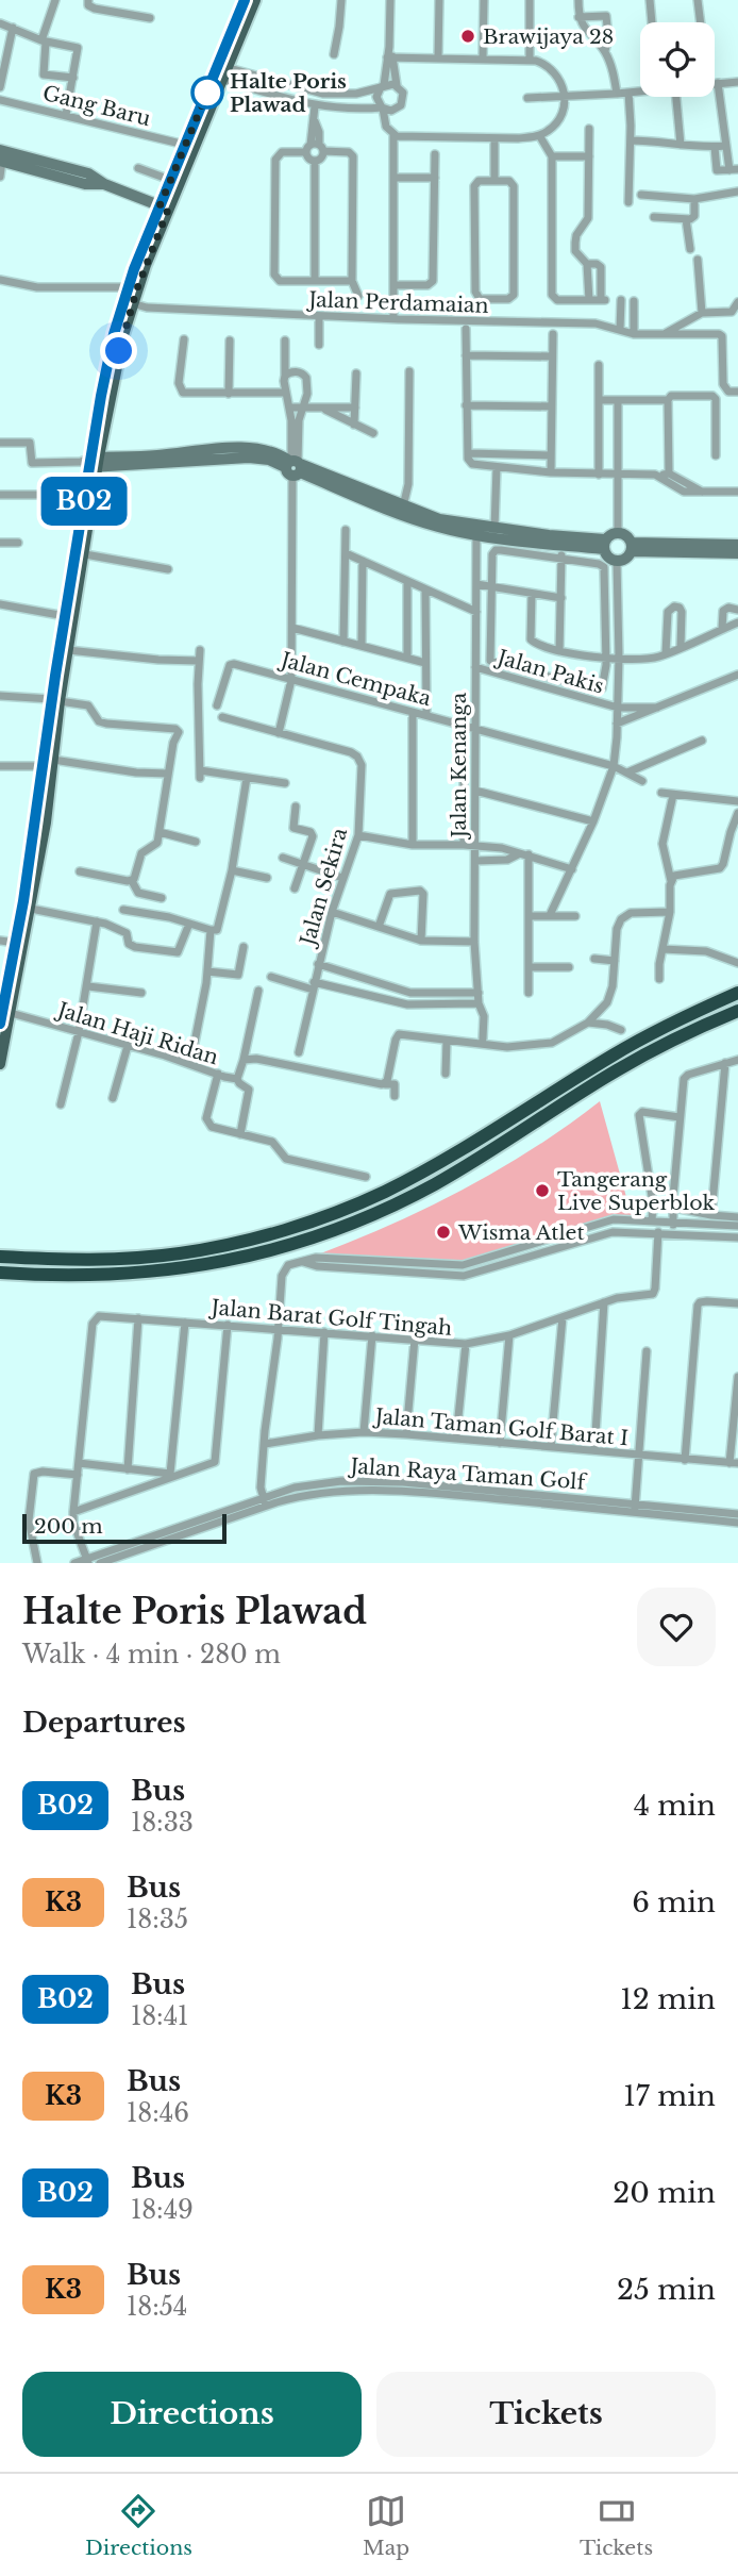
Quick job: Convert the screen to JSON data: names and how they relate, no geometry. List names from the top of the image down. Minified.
{"streets":{"street":["Gang Baru","Jalan Perdamaian","Jalan Pakis","Jalan Cempaka","Jalan Kenanga","Jalan Sekira","Jalan Haji Ridan","Jalan Barat Golf Tingah","Jalan Taman Golf Barat I","Jalan Raya Taman Golf"]},"crossings":[["Jalan Pakis","Jalan Kenanga"],["Jalan Cempaka","Jalan Kenanga"]],"places":["Brawijaya 28","Halte Poris Plawad","Tangerang Live Superblok","Wisma Atlet"],"lines":["bus line B02"],"scale_bar":"200 m","page":{"on_map":"B02","scale":"200 m","heading":[["Halte Poris Plawad","Walk · 4 min · 280 m"],"Departures"],"list":[{"mark":"B02","name":"Bus","note":"18:33","value":"4 min"},{"mark":"K3","name":"Bus","note":"18:35","value":"6 min"},{"mark":"B02","name":"Bus","note":"18:41","value":"12 min"},{"mark":"K3","name":"Bus","note":"18:46","value":"17 min"},{"mark":"B02","name":"Bus","note":"18:49","value":"20 min"},{"mark":"K3","name":"Bus","note":"18:54","value":"25 min"}],"buttons":["Directions","Tickets"],"tabs":["Directions","Map","Tickets"]}}
